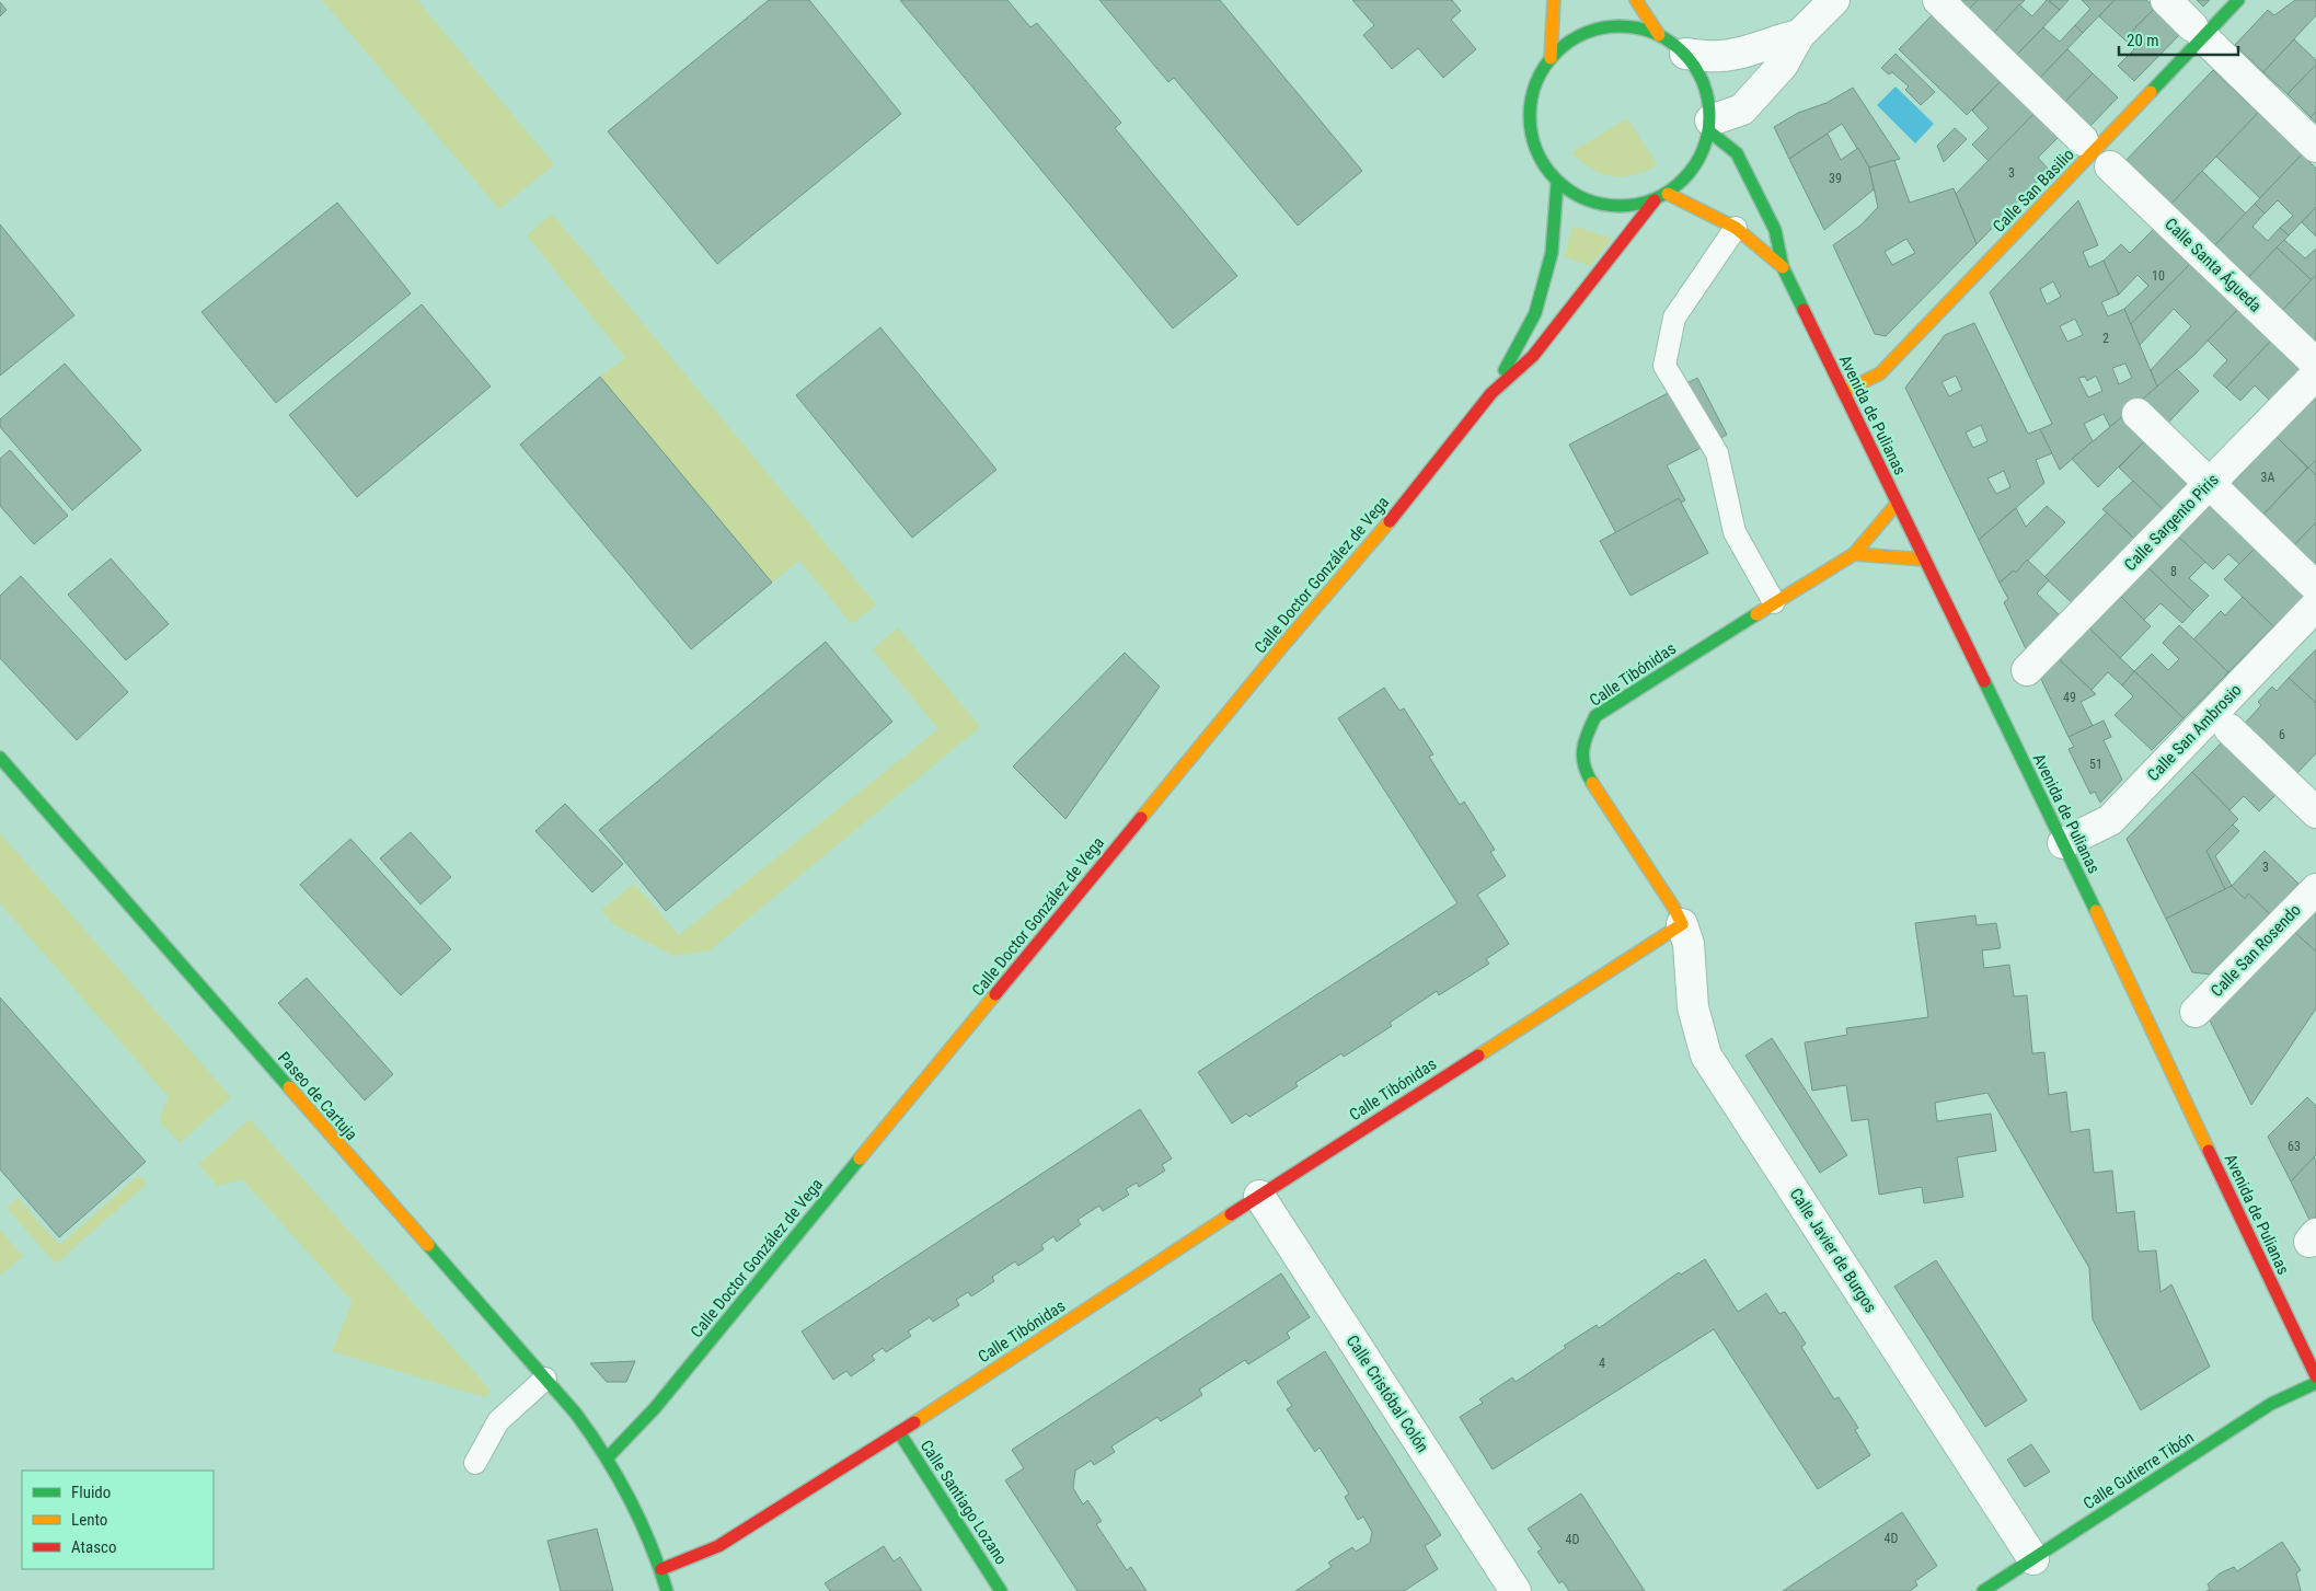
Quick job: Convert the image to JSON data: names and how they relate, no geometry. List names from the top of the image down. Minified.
{"streets":{"main road":["Calle San Basilio","Avenida de Pulianas","Calle Doctor González de Vega","Calle Tibónidas","Paseo de Cartuja","Calle Gutierre Tibón","Calle Santiago Lozano"],"street":["Calle Santa Águeda","Calle Sargento Piris","Calle San Ambrosio","Calle San Rosendo","Calle Javier de Burgos","Calle Cristóbal Colón"]},"crossings":[["Calle San Basilio","Avenida de Pulianas"],["Avenida de Pulianas","Calle Doctor González de Vega"],["Avenida de Pulianas","Calle Tibónidas"],["Avenida de Pulianas","Calle San Ambrosio"],["Calle Doctor González de Vega","Paseo de Cartuja"],["Calle Tibónidas","Paseo de Cartuja"],["Calle Tibónidas","Calle Javier de Burgos"],["Calle Tibónidas","Calle Cristóbal Colón"],["Calle Tibónidas","Calle Santiago Lozano"],["Calle Javier de Burgos","Calle Gutierre Tibón"]],"house_numbers":["3","39","10","2","3A","8","49","6","51","3","63","4","4D","4D"],"legend":["Fluido","Lento","Atasco"],"scale_bar":"20 m"}
